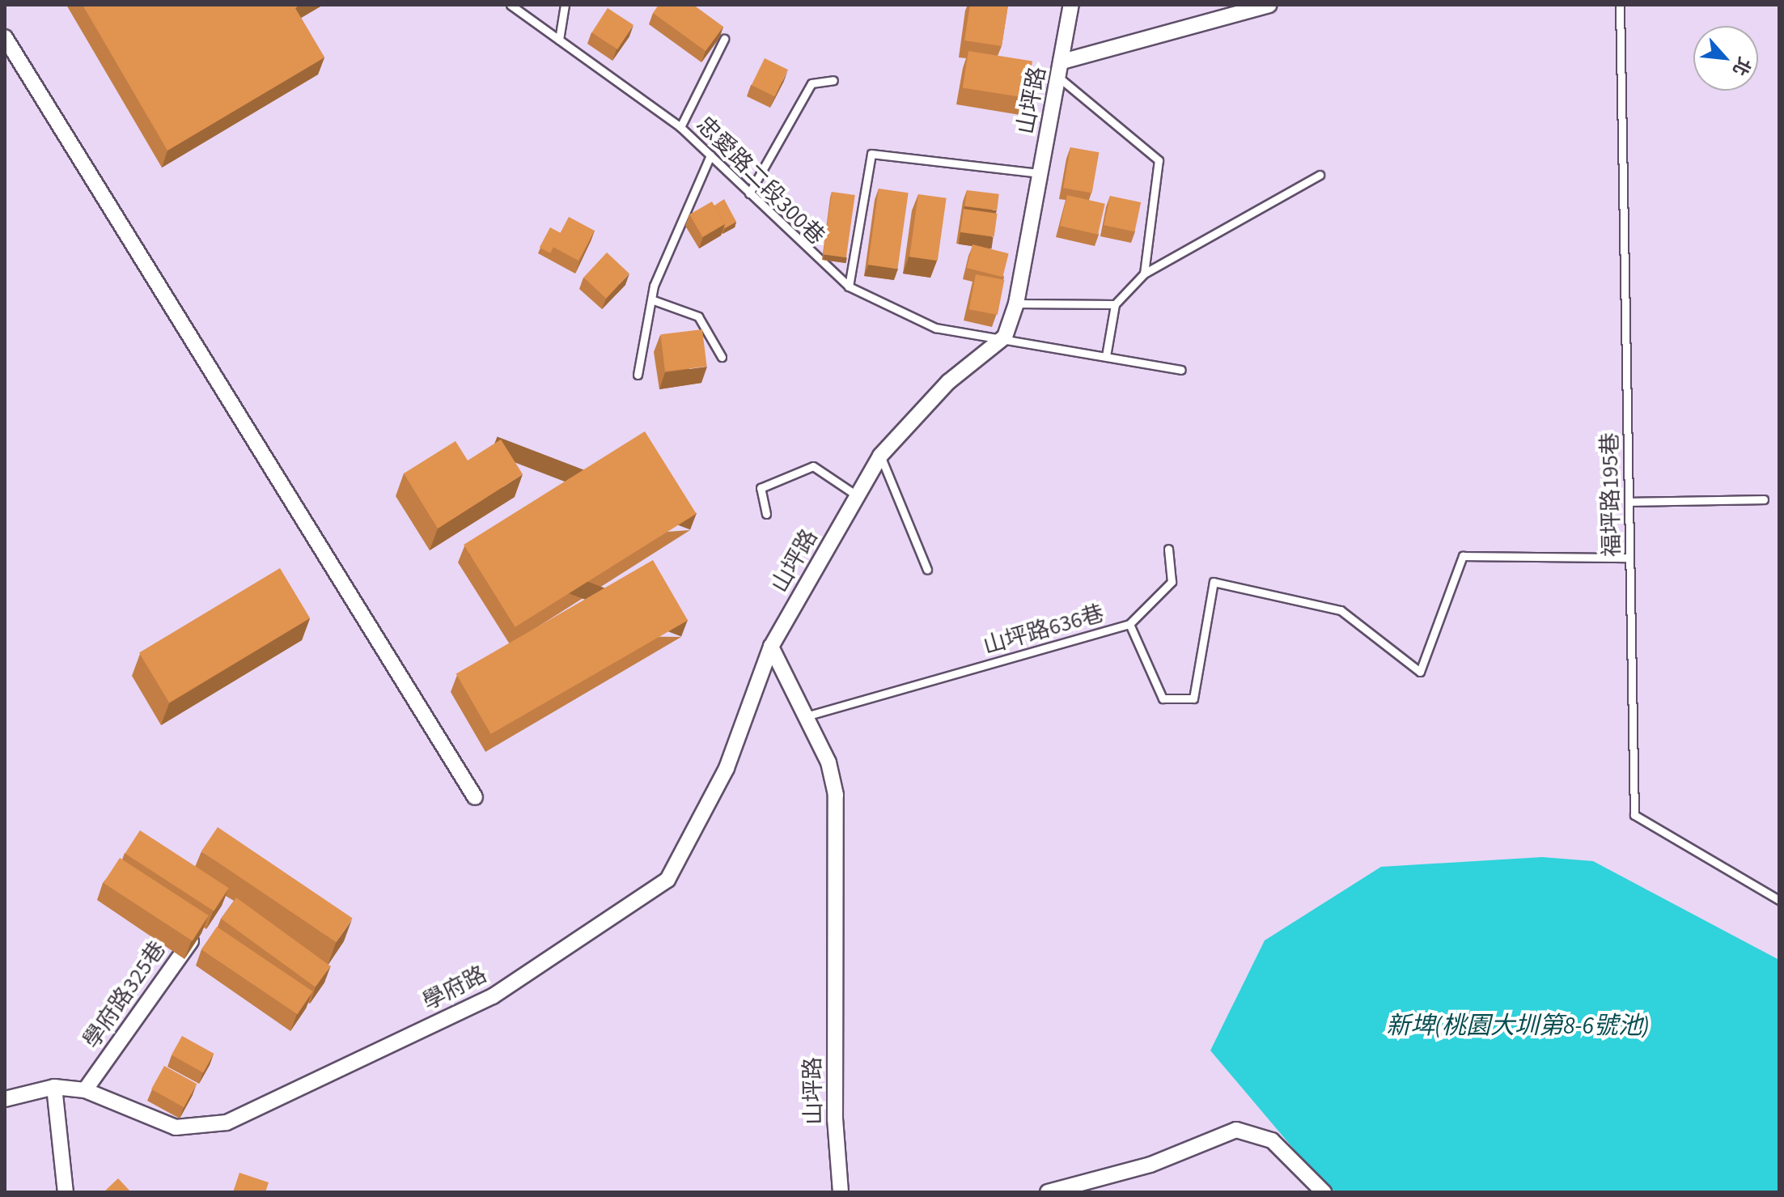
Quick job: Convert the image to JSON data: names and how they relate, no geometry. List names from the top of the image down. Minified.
{"streets":{"street":["山坪路","學府路","學府路325巷"],"lane":["忠愛路二段300巷","福坪路195巷","山坪路636巷"]},"crossings":[["山坪路","忠愛路二段300巷"],["山坪路","山坪路636巷"],["山坪路","學府路"],["福坪路195巷","山坪路636巷"],["學府路","學府路325巷"]],"water":["新埤(桃園大圳第8-6號池)"],"north":"bottom right"}
